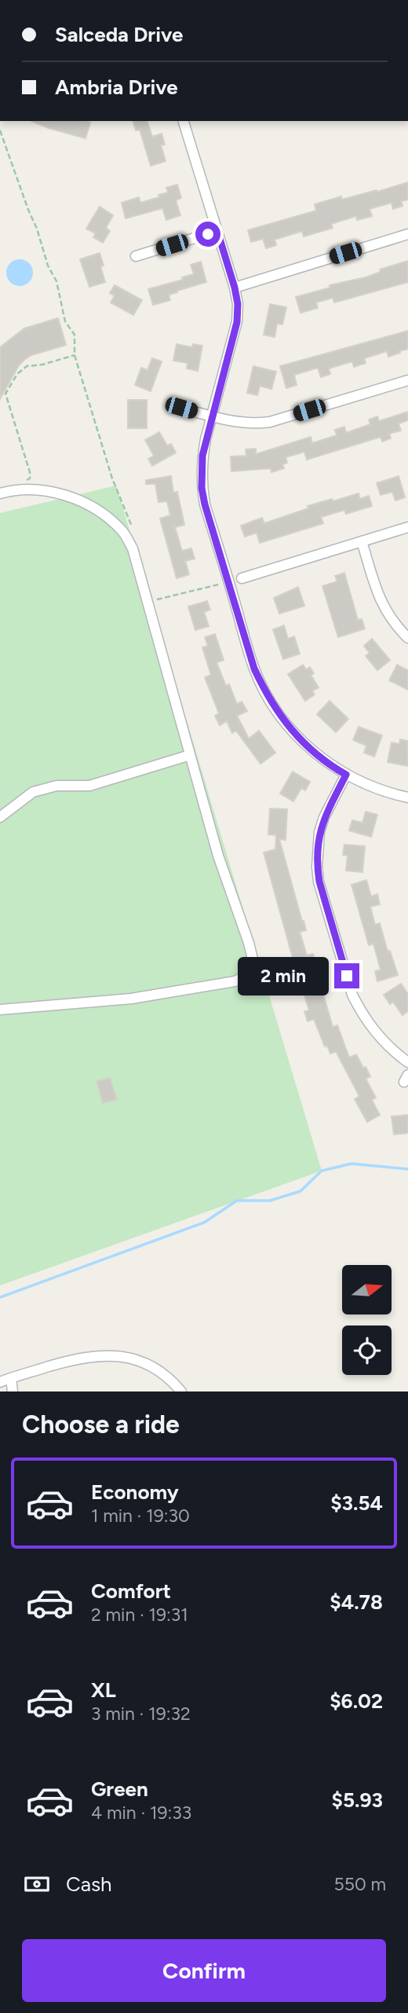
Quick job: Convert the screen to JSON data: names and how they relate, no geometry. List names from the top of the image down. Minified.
{"north":"right","page":{"banner":["Salceda Drive","Ambria Drive"],"bubble":"2 min","heading":"Choose a ride","list":[{"name":"Economy","note":"1 min · 19:30","value":"$3.54"},{"name":"Comfort","note":"2 min · 19:31","value":"$4.78"},{"name":"XL","note":"3 min · 19:32","value":"$6.02"},{"name":"Green","note":"4 min · 19:33","value":"$5.93"}],"pay":["Cash","550 m"],"buttons":"Confirm"}}
